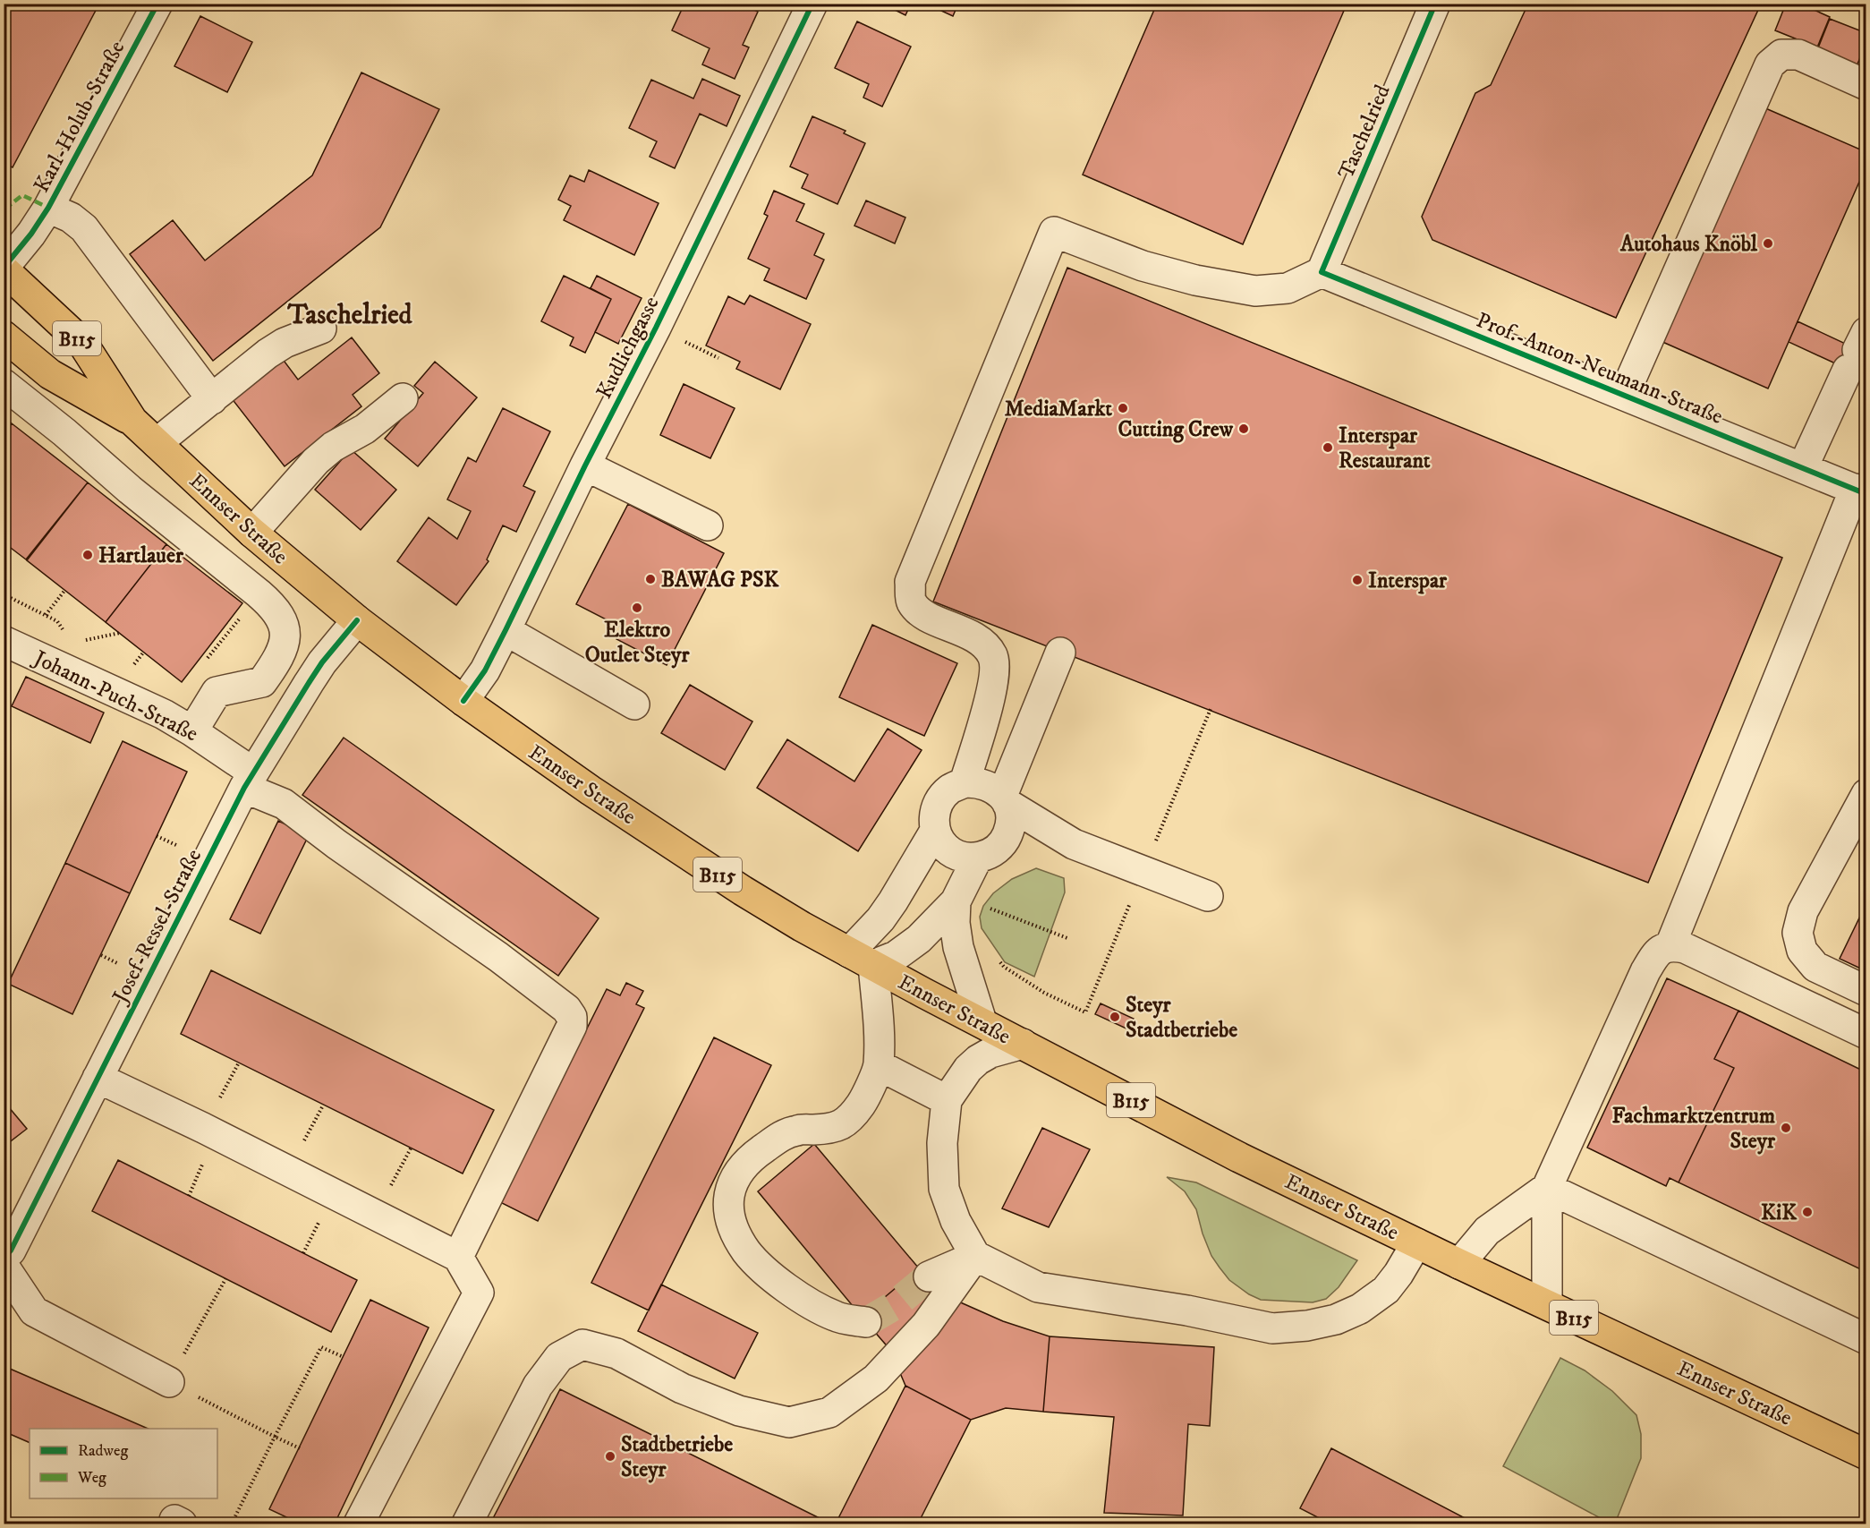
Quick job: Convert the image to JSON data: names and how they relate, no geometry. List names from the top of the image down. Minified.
{"streets":{"main road":["B115","Ennser Straße"],"street":["Karl-Holub-Straße","Taschelried","Kudlichgasse","Prof.-Anton-Neumann-Straße","Johann-Puch-Straße","Josef-Ressel-Straße"]},"crossings":[["Karl-Holub-Straße","Ennser Straße"],["Taschelried","Prof.-Anton-Neumann-Straße"],["Kudlichgasse","Ennser Straße"],["Ennser Straße","Josef-Ressel-Straße"],["Johann-Puch-Straße","Josef-Ressel-Straße"]],"districts":["Taschelried"],"places":["Autohaus Knöbl","MediaMarkt","Cutting Crew","Interspar Restaurant","Hartlauer","BAWAG PSK","Interspar","Elektro Outlet Steyr","Steyr Stadtbetriebe","Fachmarktzentrum Steyr","KiK","Stadtbetriebe Steyr"],"legend":["Radweg","Weg"]}
